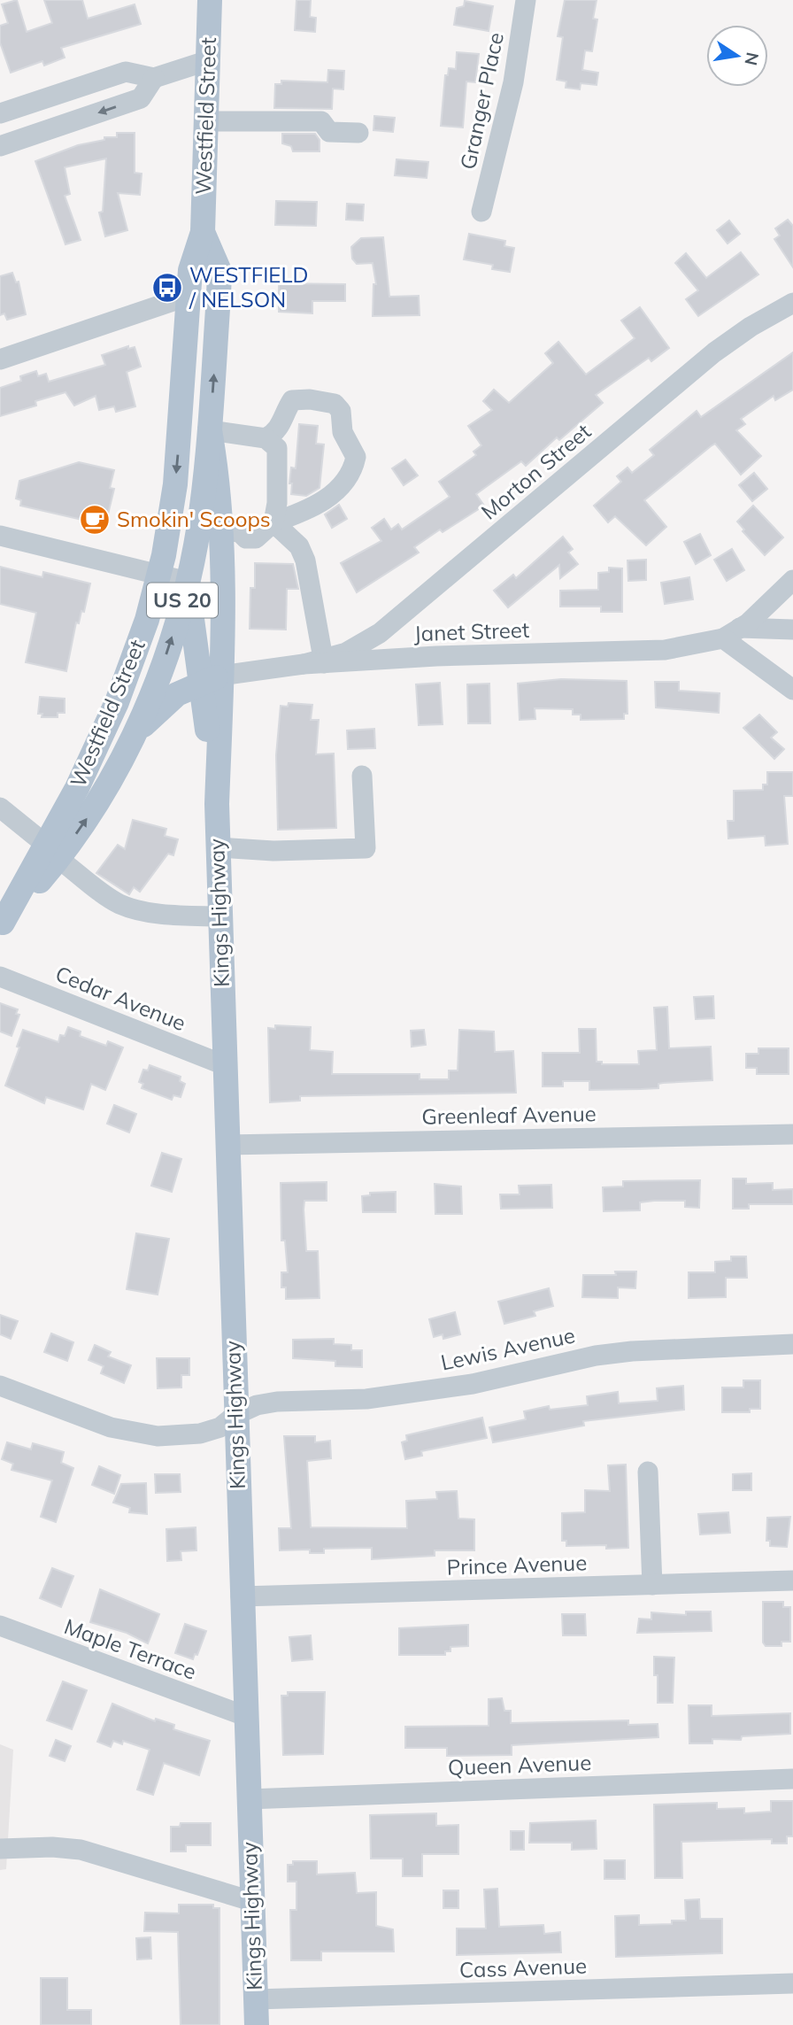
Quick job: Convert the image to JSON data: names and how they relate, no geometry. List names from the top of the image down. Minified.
{"streets":{"main road":["Westfield Street","US 20","Kings Highway"],"street":["Granger Place","Morton Street","Janet Street","Cedar Avenue","Greenleaf Avenue","Lewis Avenue","Prince Avenue","Maple Terrace","Queen Avenue","Cass Avenue"]},"crossings":[["Westfield Street","Kings Highway"],["Morton Street","Janet Street"],["Janet Street","Kings Highway"],["Kings Highway","Cedar Avenue"],["Kings Highway","Greenleaf Avenue"],["Kings Highway","Lewis Avenue"],["Kings Highway","Prince Avenue"],["Kings Highway","Maple Terrace"],["Kings Highway","Queen Avenue"],["Kings Highway","Cass Avenue"]],"places":{"bus stop":["WESTFIELD / NELSON"],"cafe":["Smokin' Scoops"]},"north":"right"}
